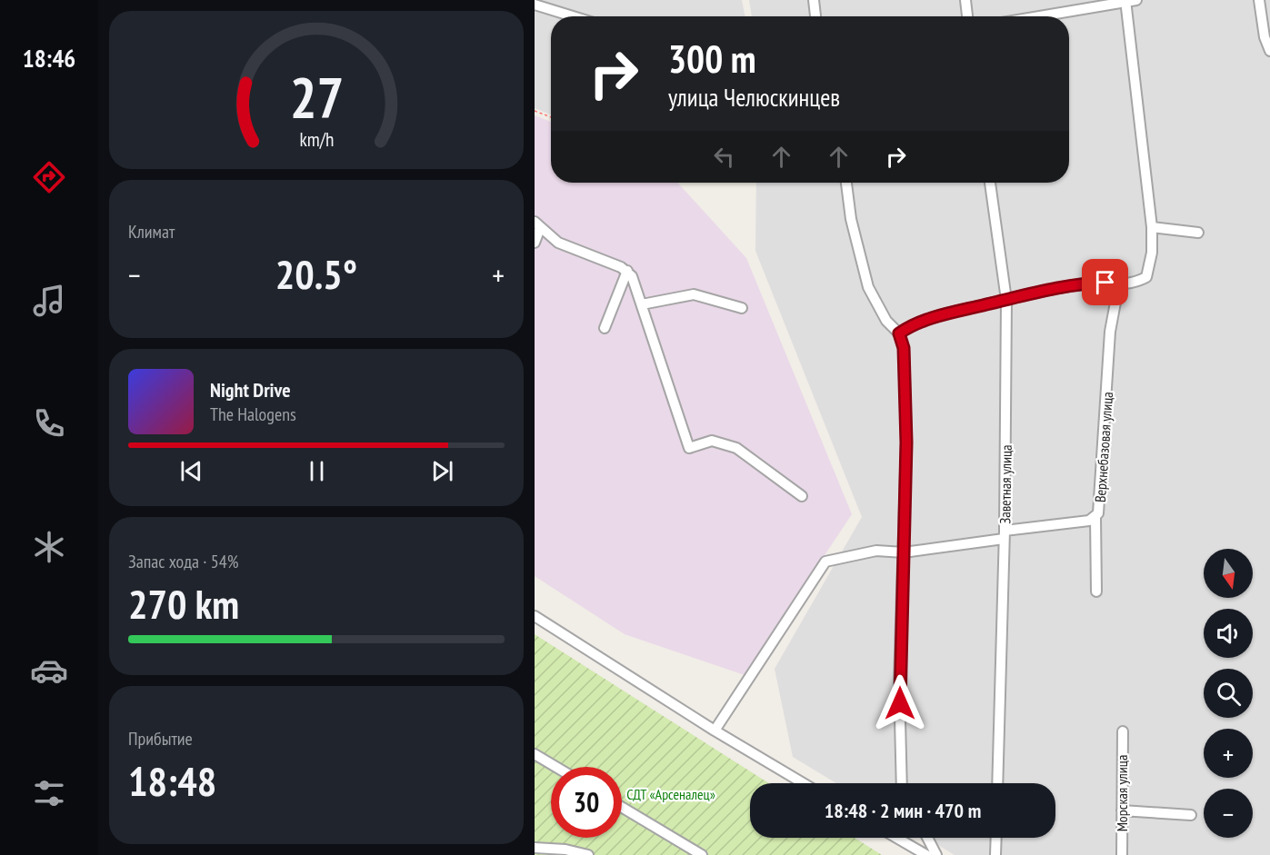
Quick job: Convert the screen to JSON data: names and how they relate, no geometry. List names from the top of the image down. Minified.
{"streets":{"street":["Верхнебазовая улица","Заветная улица","Морская улица"]},"crossings":[["Верхнебазовая улица","Заветная улица"]],"parks":["СДТ «Арсеналец»"],"north":"bottom","page":{"tabs":"18:46","turn":["300 m","улица Челюскинцев"],"tile":["Климат",["Запас хода · 54%","270 km"],["Прибытие","18:48"]],"heat":["−","20.5°","+"],"song":["Night Drive","The Halogens"],"map_buttons":["+","−"],"limit":"30","trip":"18:48 · 2 мин · 470 m","gauge":["27","km/h"]}}
